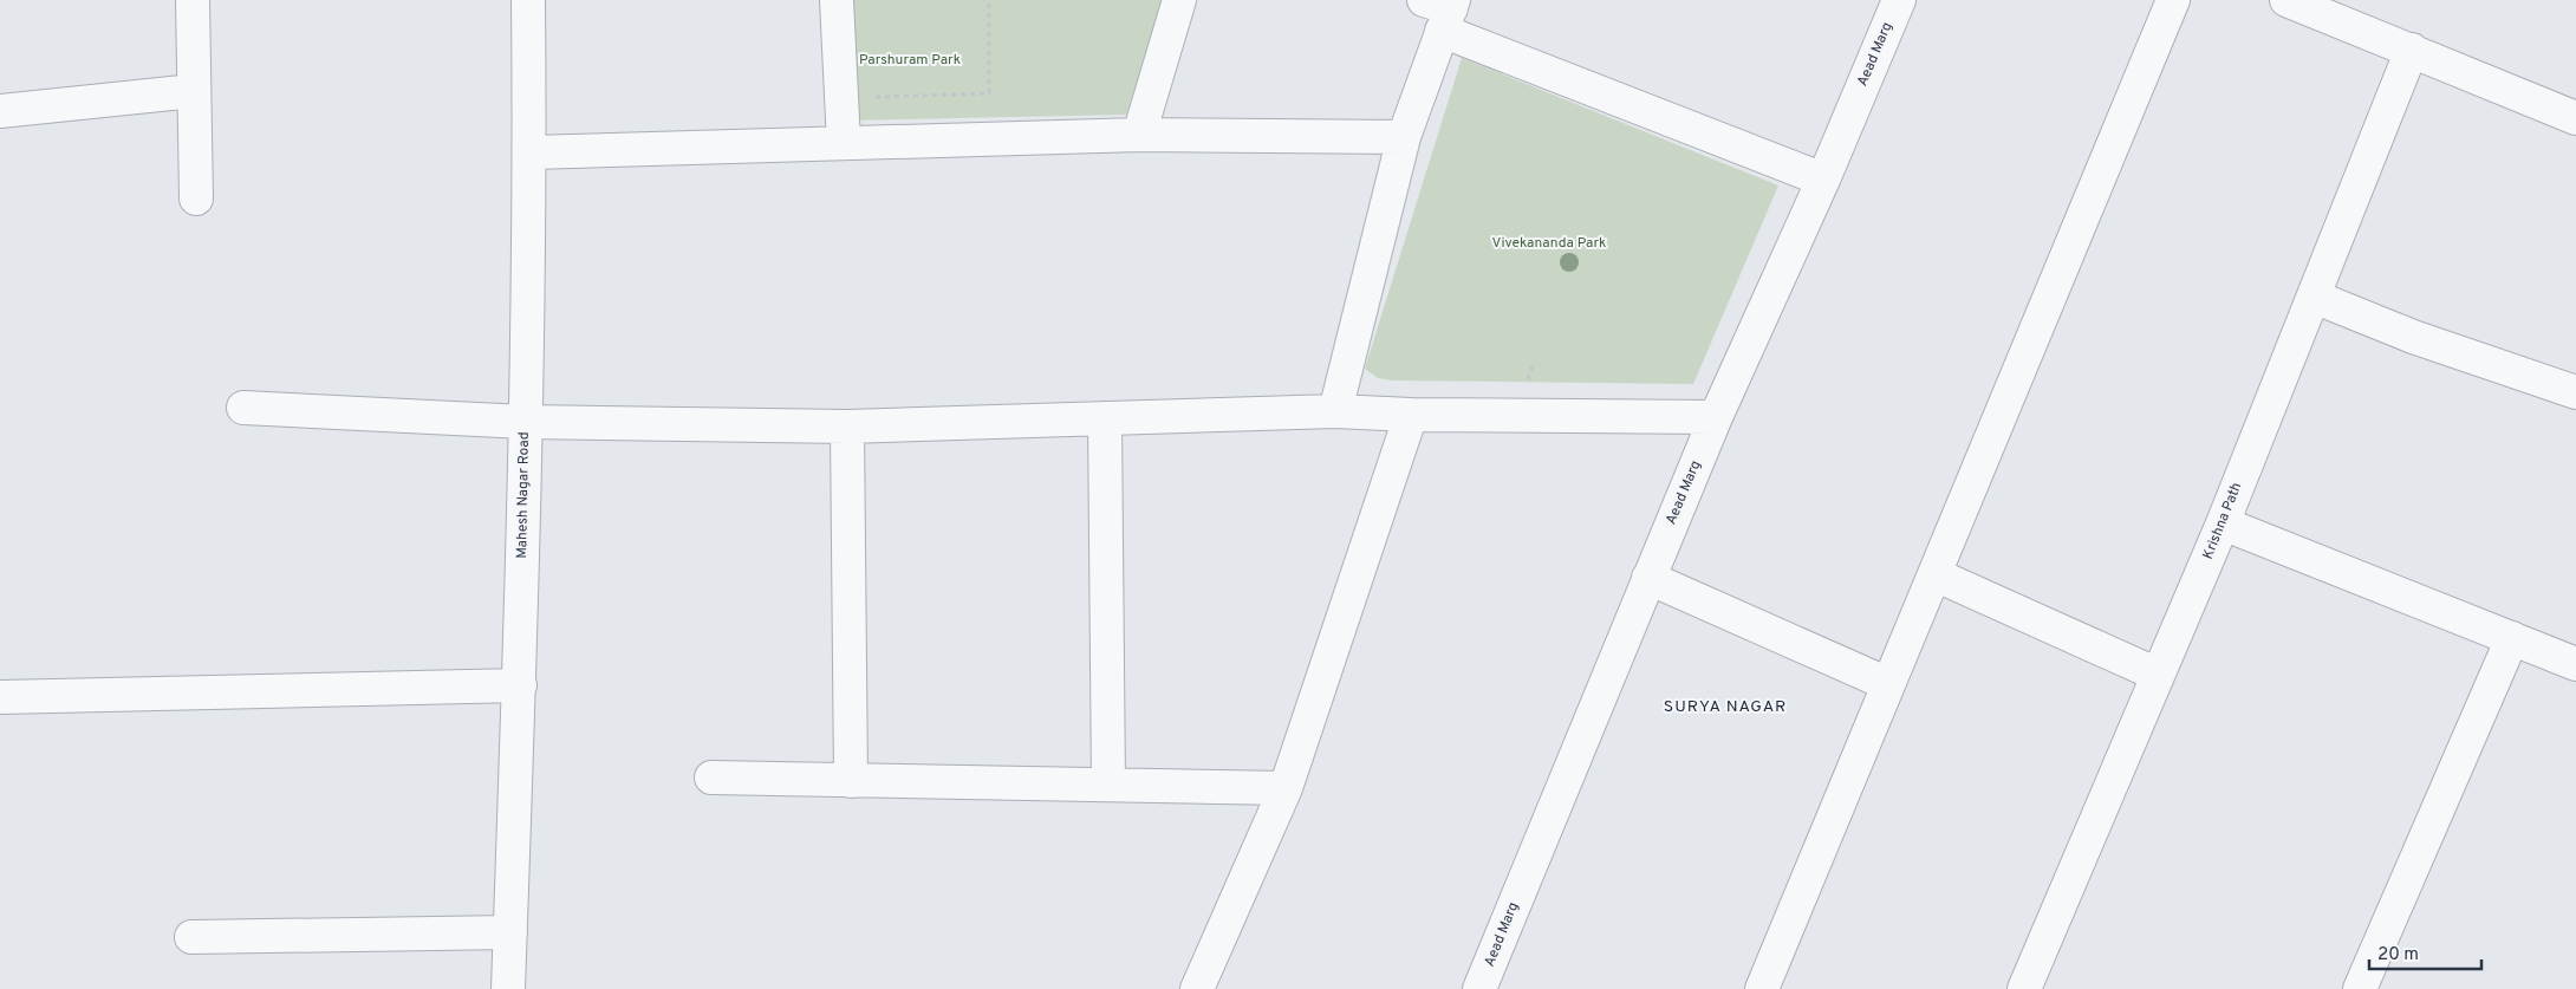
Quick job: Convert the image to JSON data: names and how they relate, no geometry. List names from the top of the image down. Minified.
{"streets":{"street":["Aead Marg","Mahesh Nagar Road","Krishna Path"]},"districts":["SURYA NAGAR"],"parks":["Parshuram Park","Vivekananda Park"],"scale_bar":"20 m"}
